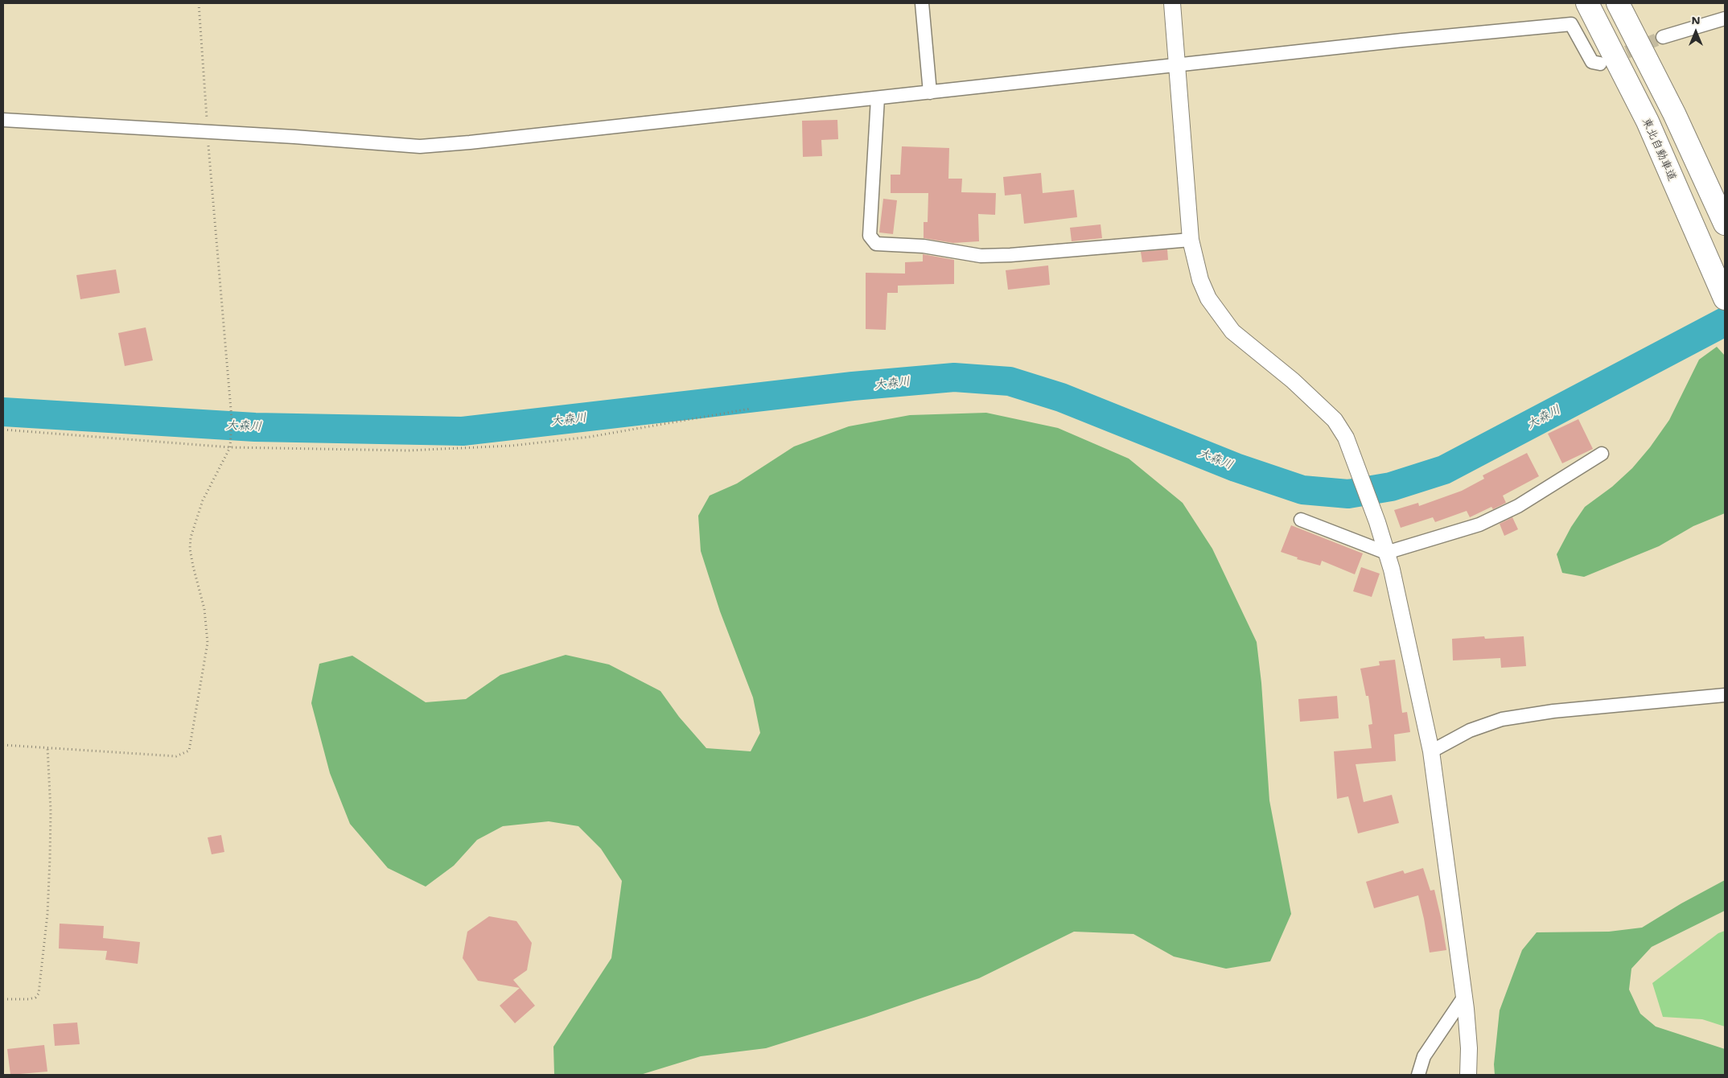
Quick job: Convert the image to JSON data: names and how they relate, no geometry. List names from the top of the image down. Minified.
{"streets":{"highway":["東北自動車道"]},"water":["大森川"],"north":"top"}
